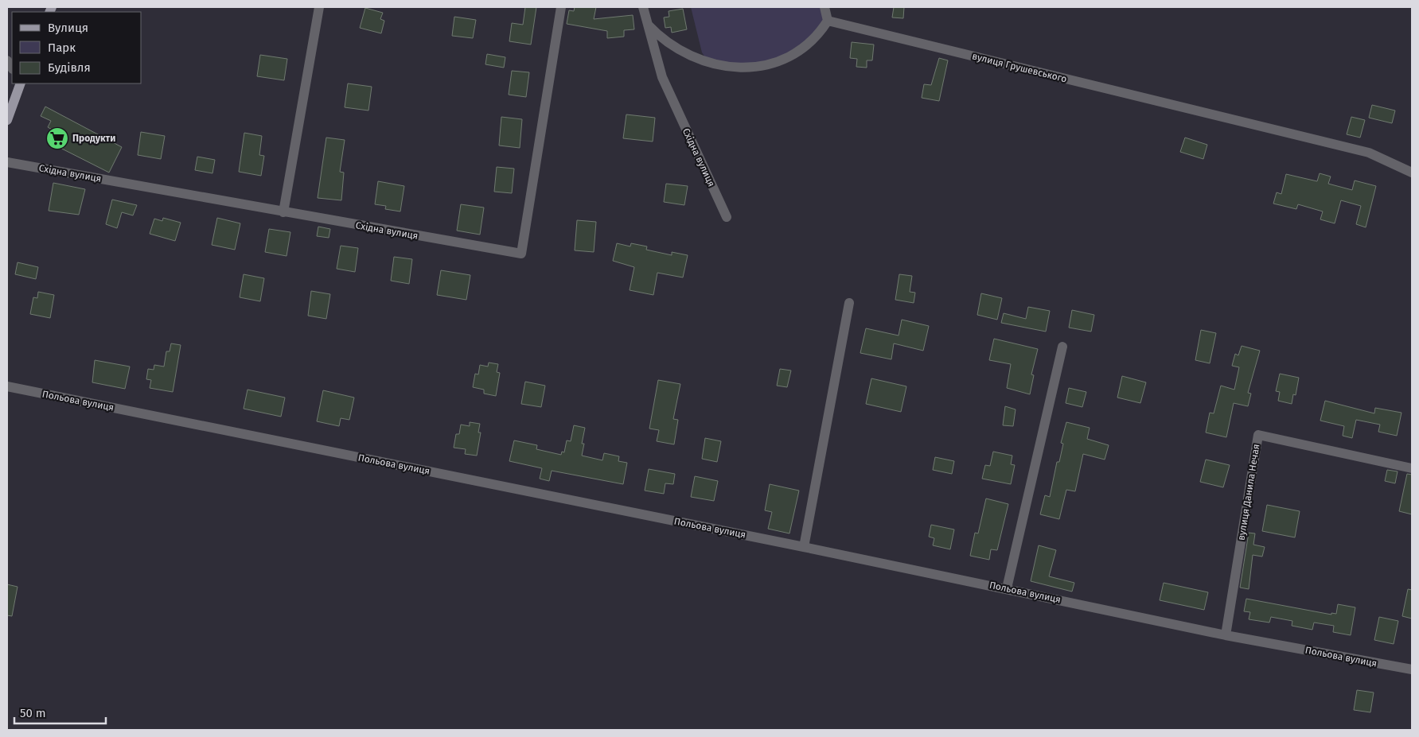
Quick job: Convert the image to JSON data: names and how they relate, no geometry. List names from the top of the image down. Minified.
{"streets":{"street":["вулиця Грушевського","Східна вулиця","Польова вулиця","вулиця Данила Нечая"]},"crossings":[["Польова вулиця","вулиця Данила Нечая"]],"places":{"supermarket":["Продукти"]},"legend":["Вулиця","Парк","Будівля"],"scale_bar":"50 m"}
